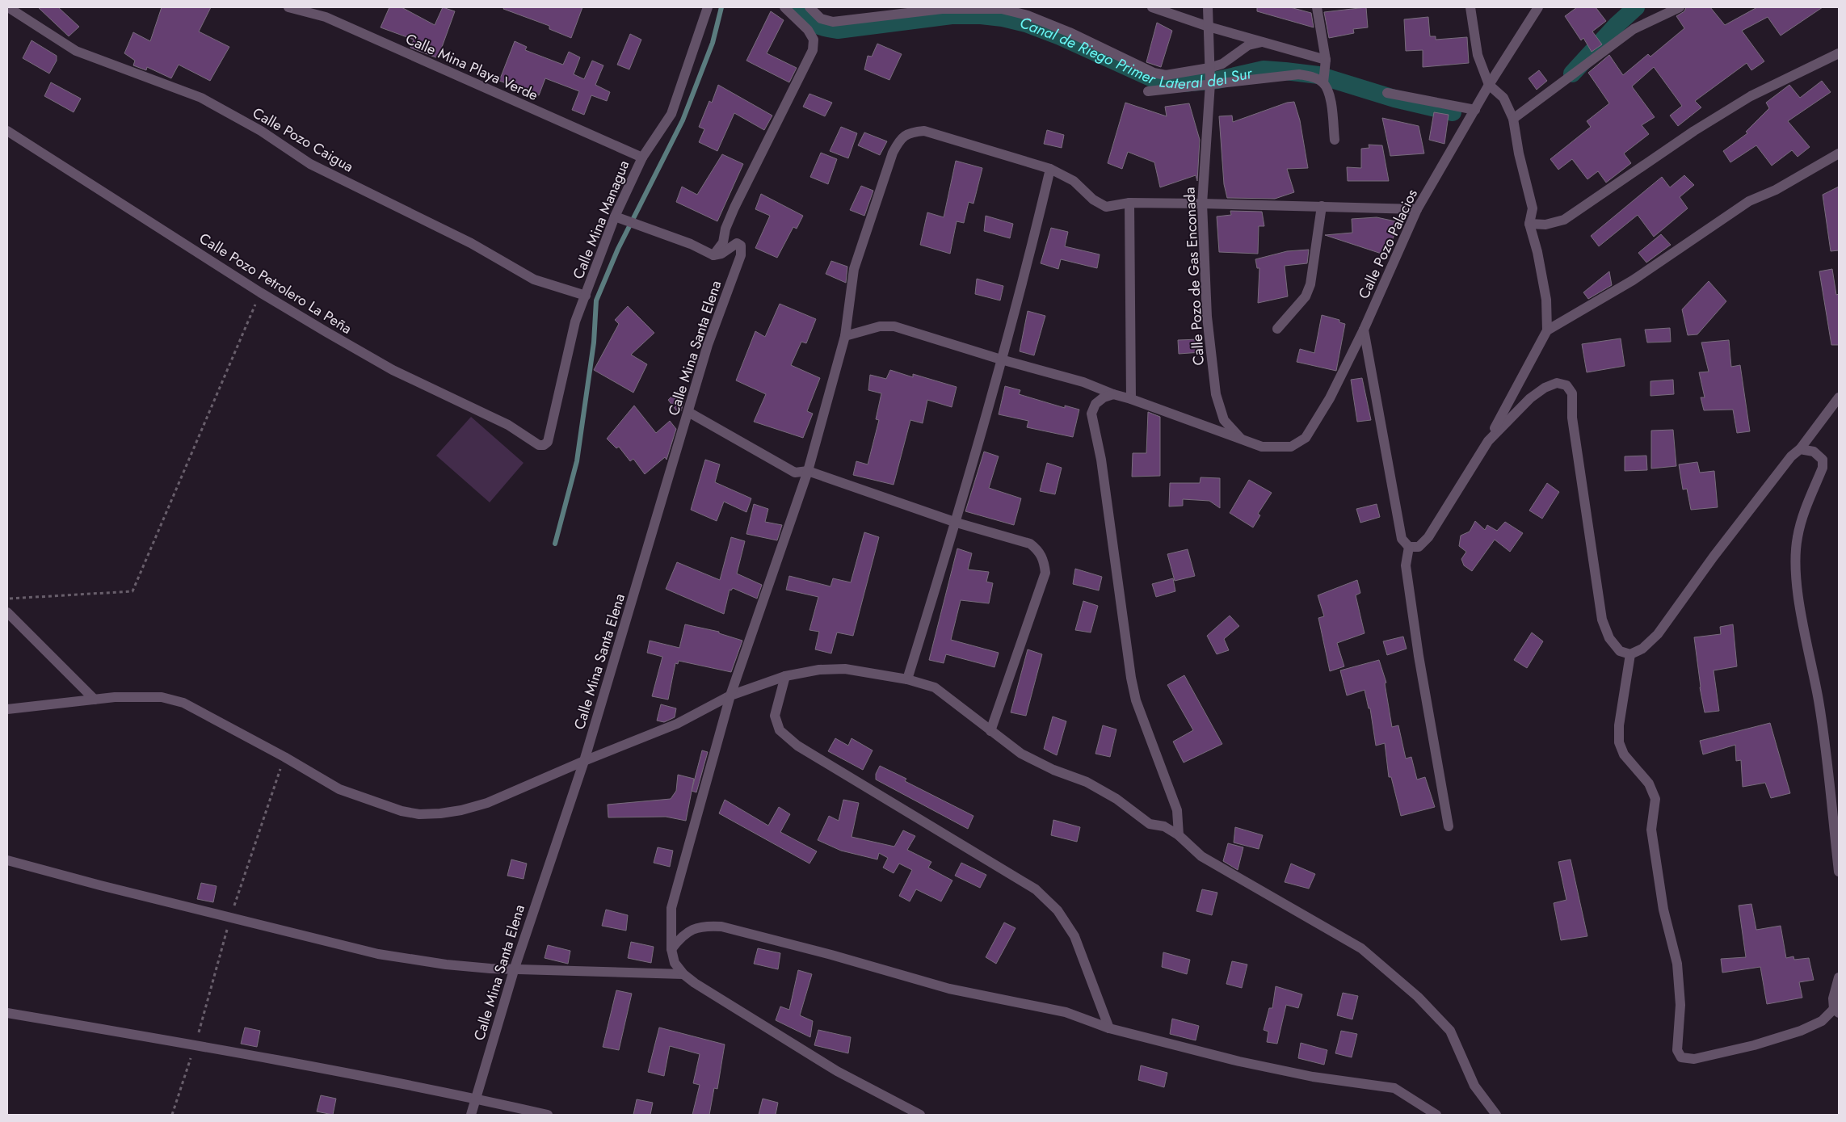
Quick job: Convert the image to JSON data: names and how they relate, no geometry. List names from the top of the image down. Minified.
{"streets":{"street":["Calle Mina Playa Verde","Calle Pozo Caigua","Calle Mina Managua","Calle Pozo Palacios","Calle Pozo de Gas Enconada","Calle Pozo Petrolero La Peña","Calle Mina Santa Elena"]},"crossings":[["Calle Mina Playa Verde","Calle Mina Managua"],["Calle Pozo Caigua","Calle Mina Managua"],["Calle Mina Managua","Calle Pozo Petrolero La Peña"],["Calle Pozo Palacios","Calle Pozo de Gas Enconada"]],"water":["Canal de Riego Primer Lateral del Sur"]}
